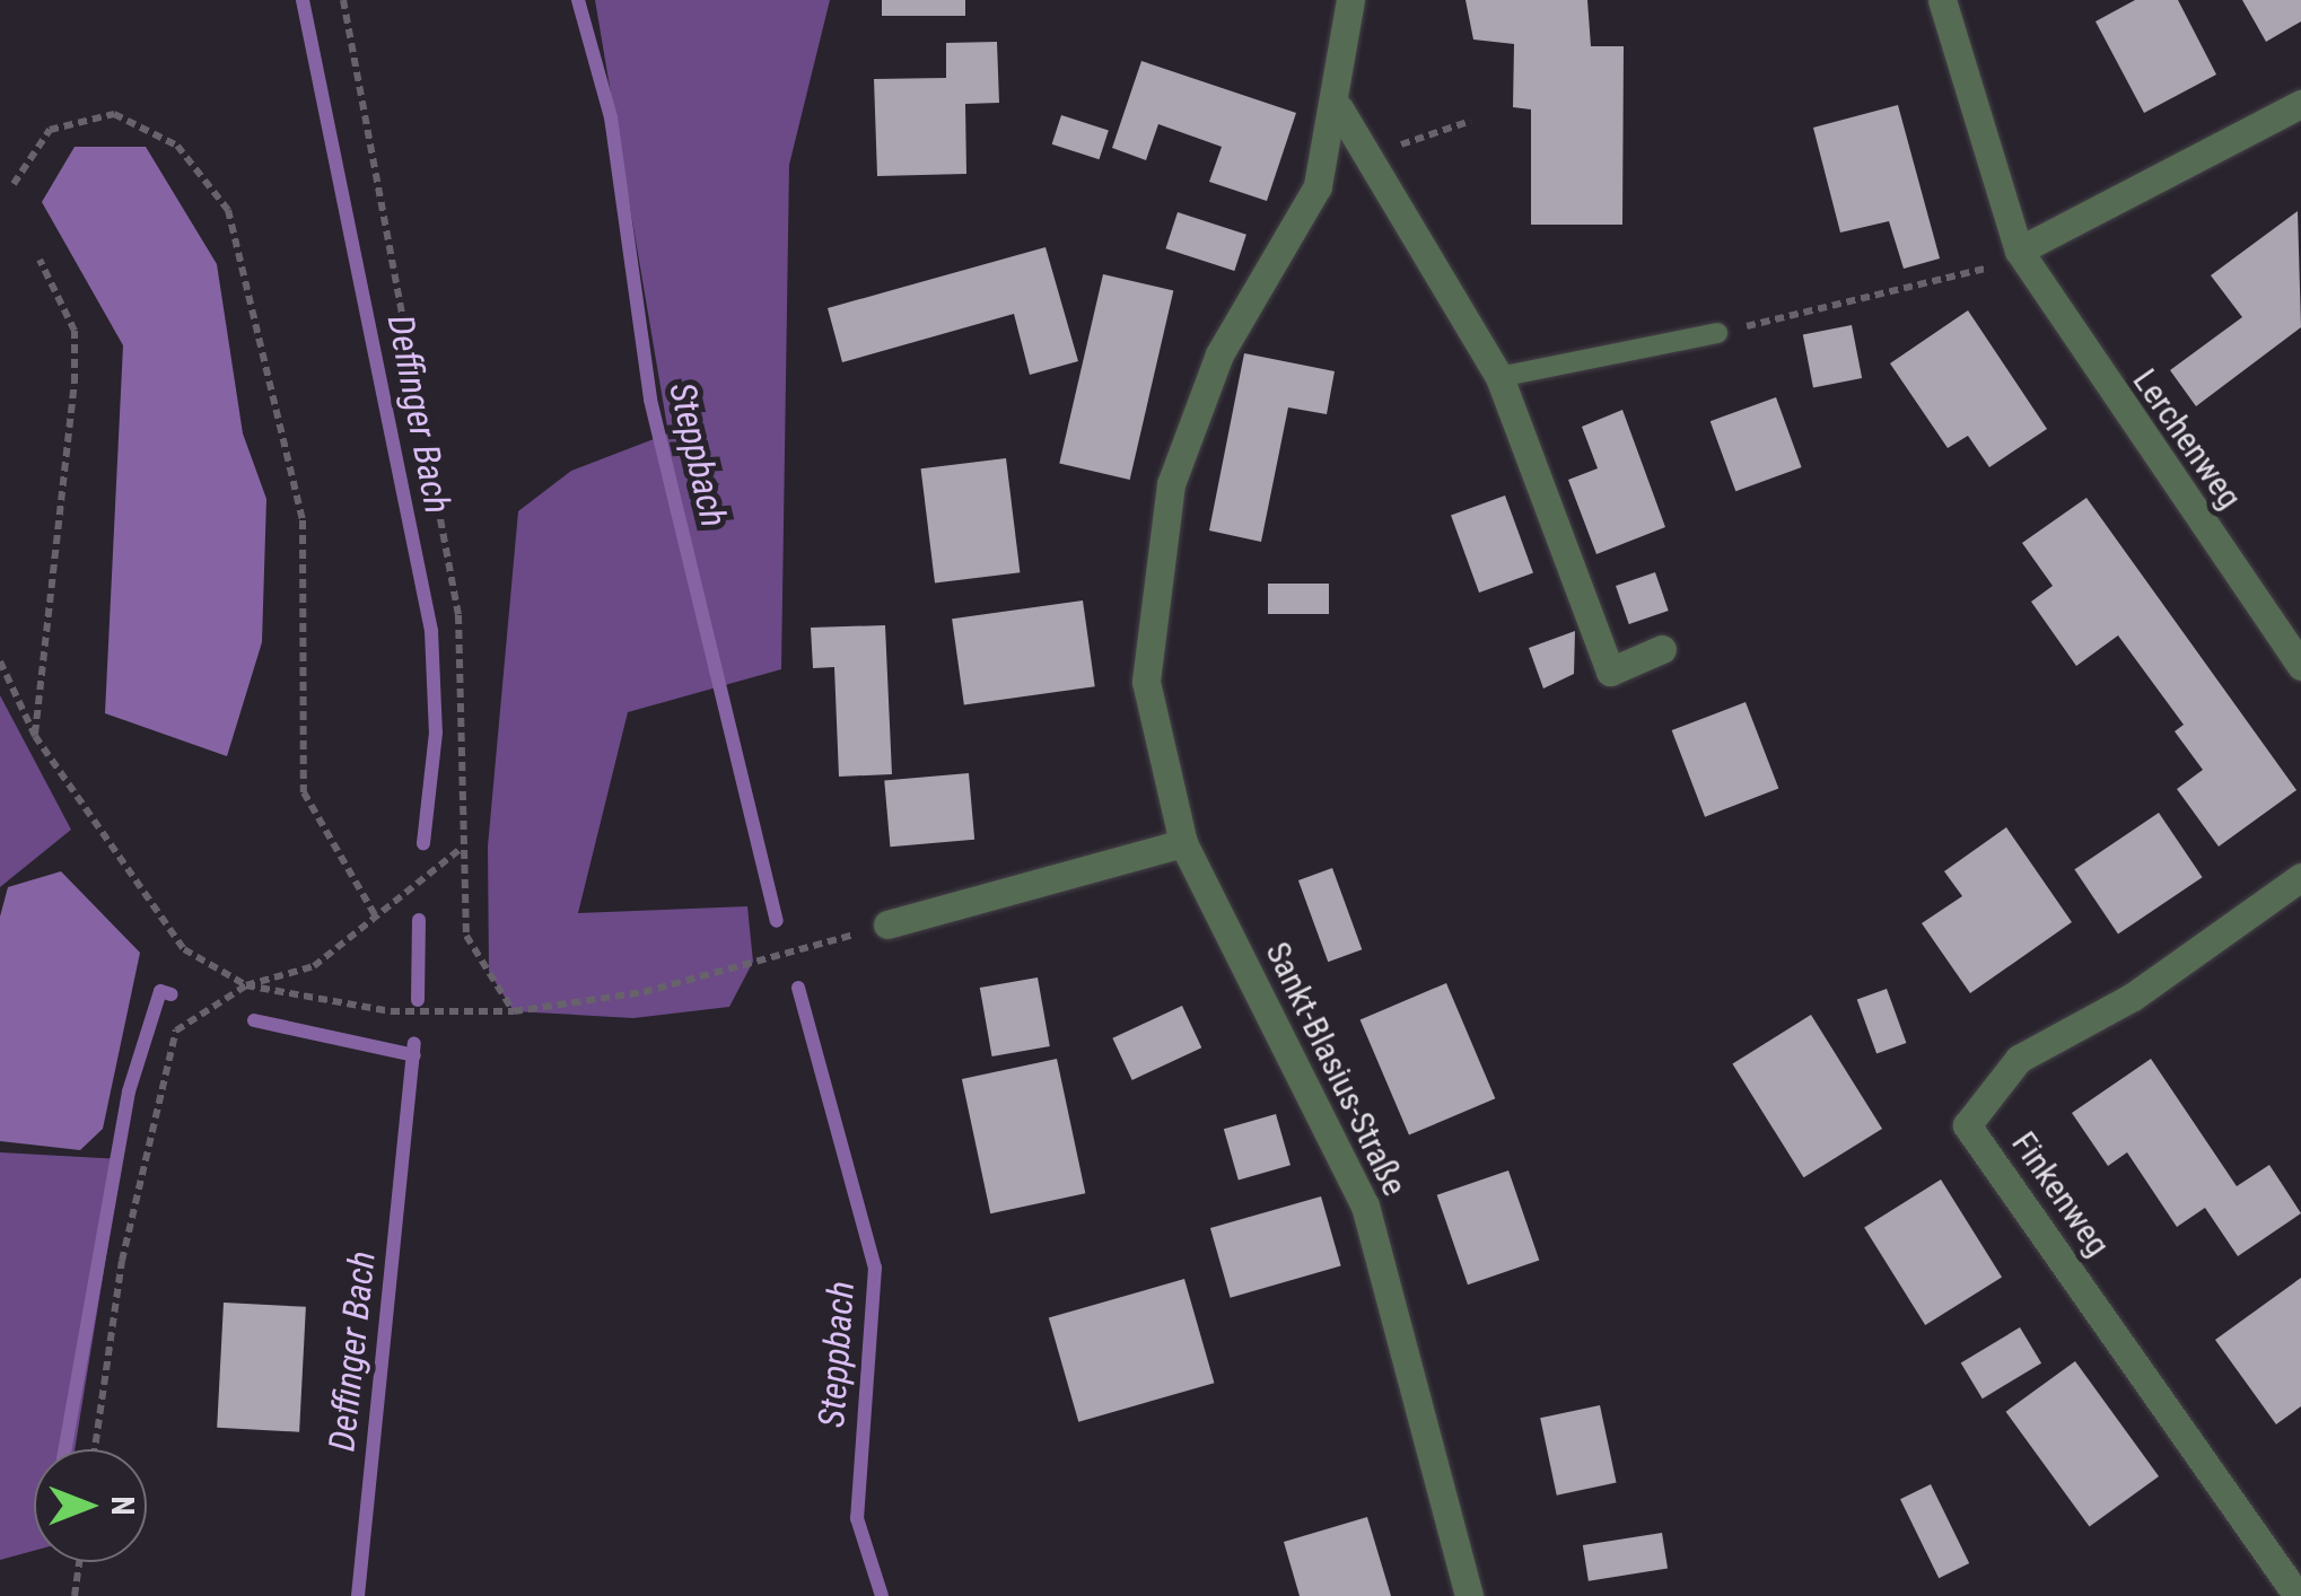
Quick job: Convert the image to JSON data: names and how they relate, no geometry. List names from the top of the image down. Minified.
{"streets":{"street":["Lerchenweg","Sankt-Blasius-Straße","Finkenweg"]},"water":["Deffinger Bach","Steppbach"],"north":"right"}
